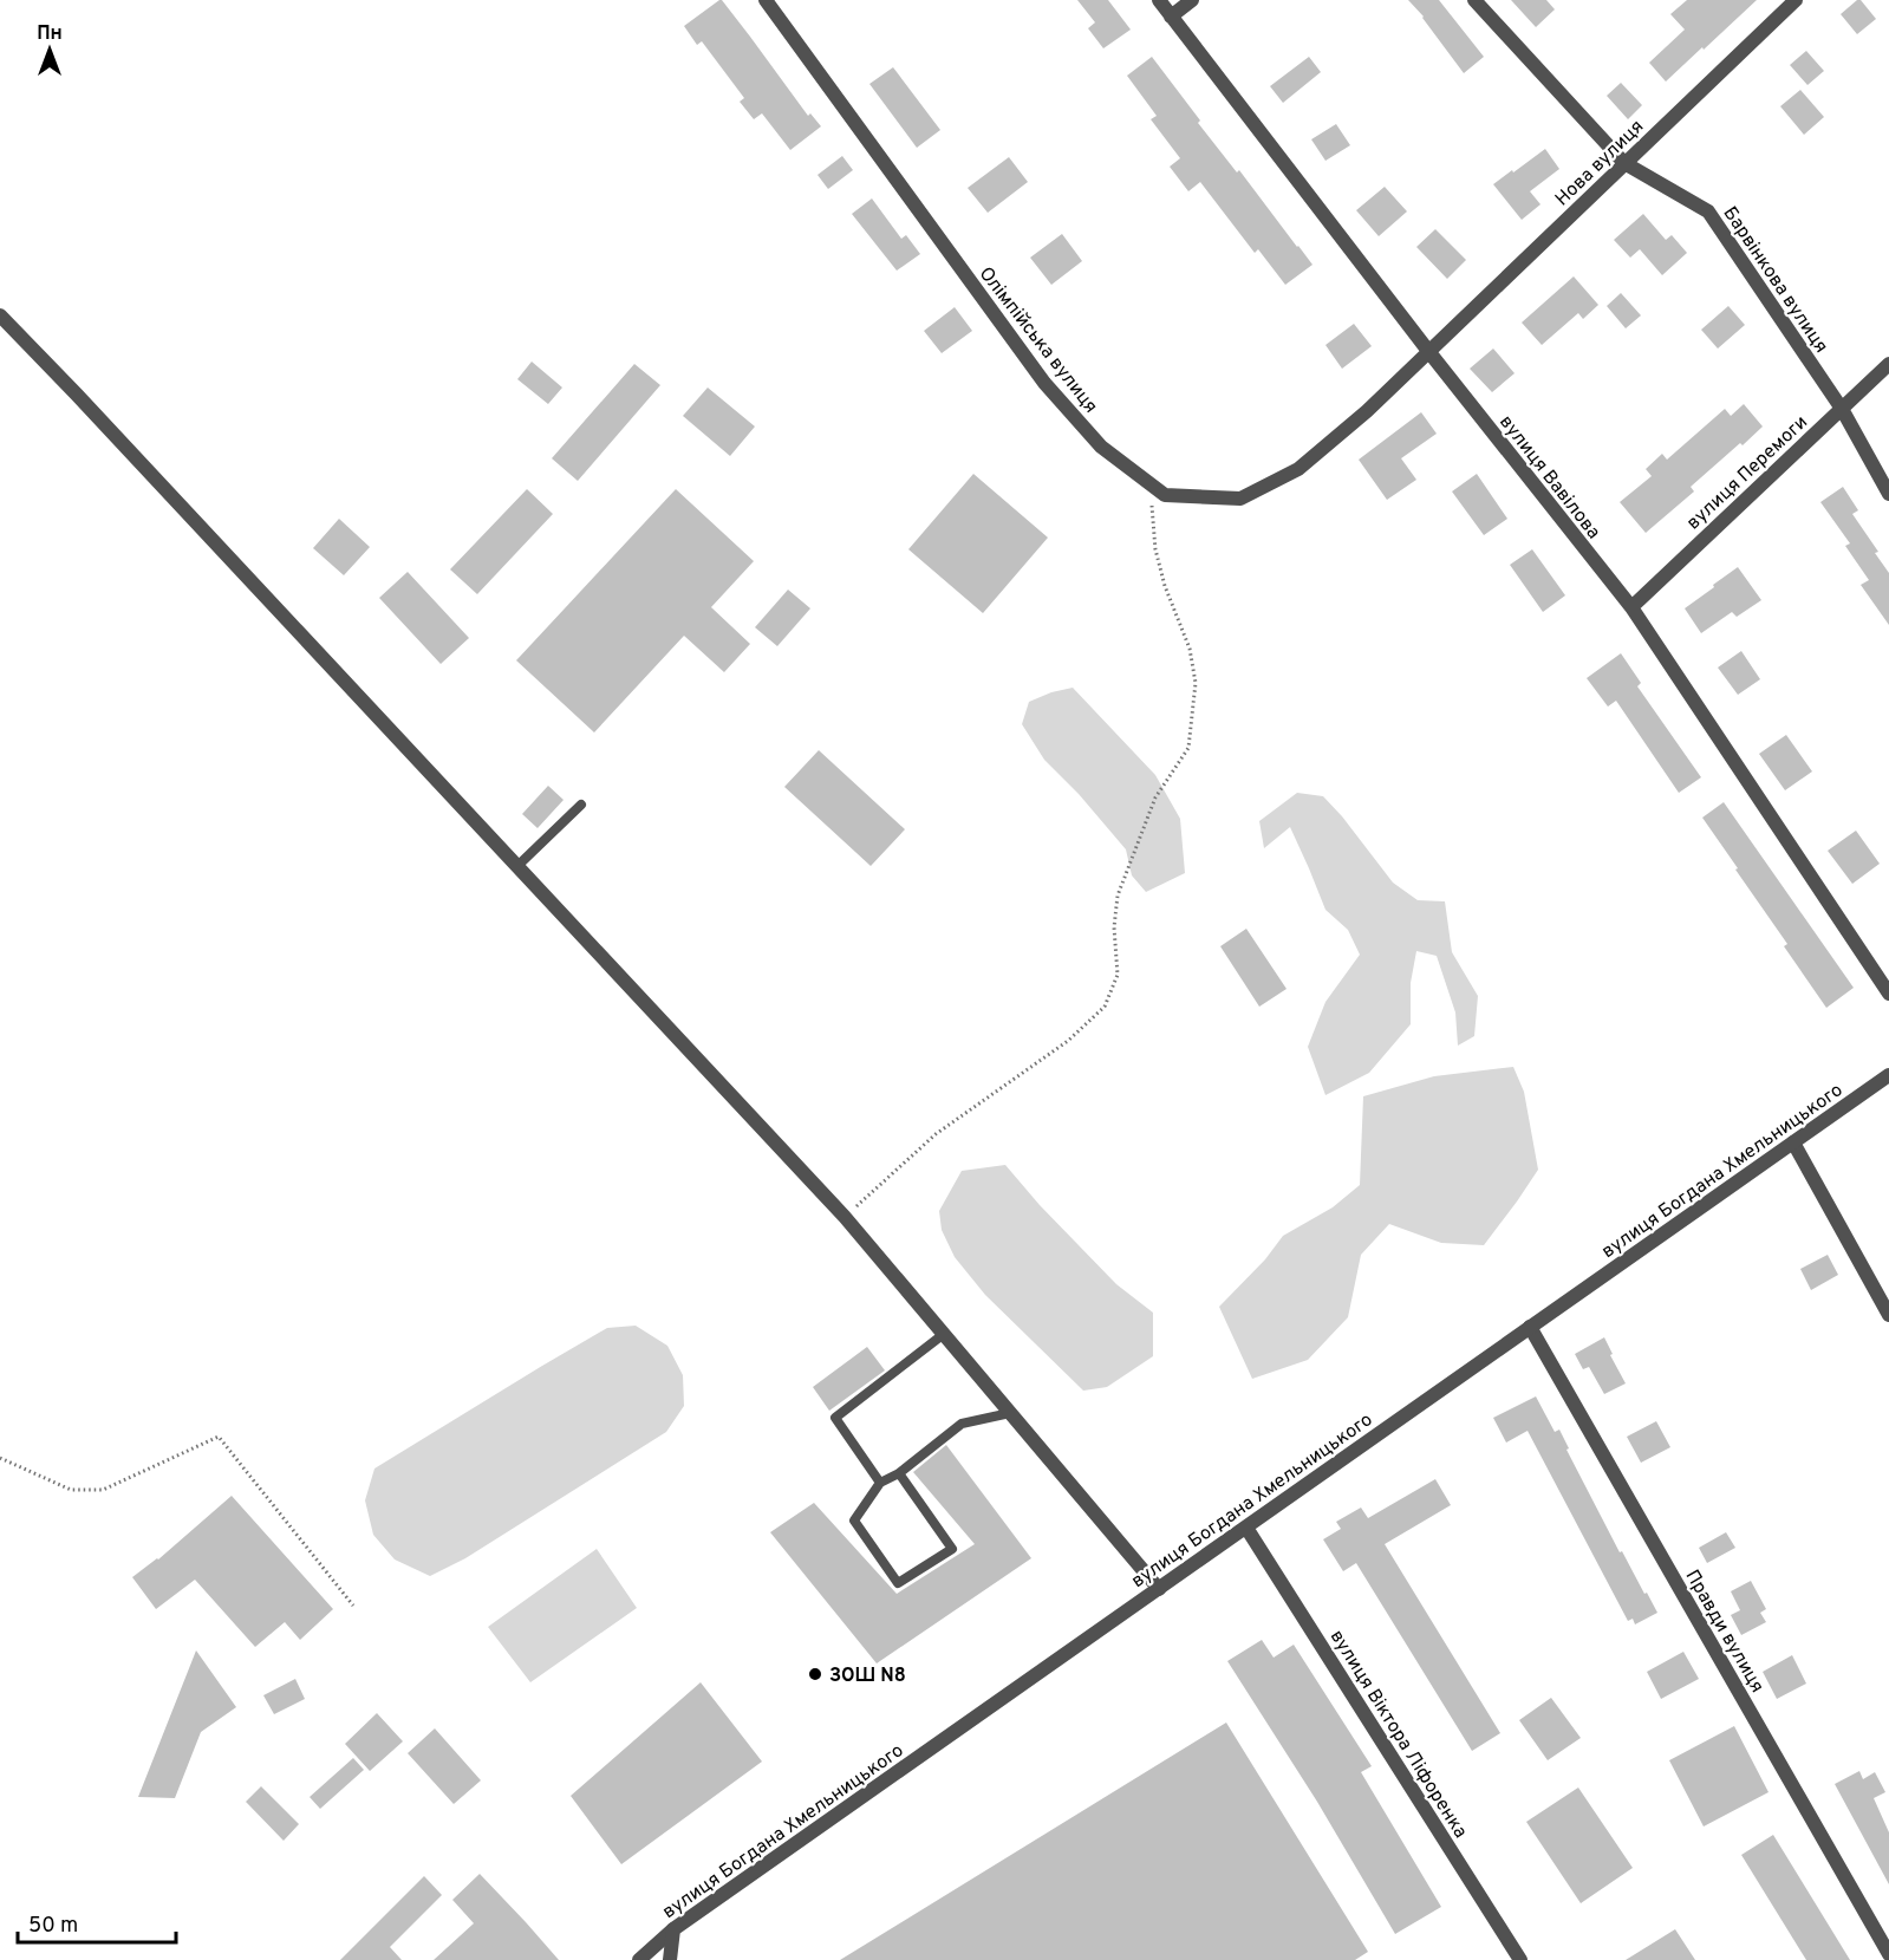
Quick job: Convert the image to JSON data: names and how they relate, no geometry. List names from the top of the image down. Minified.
{"streets":{"street":["Нова вулиця","Барвінкова вулиця","Олімпійська вулиця","вулиця Перемоги","вулиця Вавілова","вулиця Богдана Хмельницького","Правди вулиця","вулиця Віктора Ліфоренка"]},"crossings":[["Нова вулиця","Барвінкова вулиця"],["Нова вулиця","Олімпійська вулиця"],["Нова вулиця","вулиця Вавілова"],["Барвінкова вулиця","вулиця Перемоги"],["Олімпійська вулиця","вулиця Вавілова"],["вулиця Перемоги","вулиця Вавілова"],["вулиця Богдана Хмельницького","Правди вулиця"],["вулиця Богдана Хмельницького","вулиця Віктора Ліфоренка"]],"places":["ЗОШ N8"],"scale_bar":"50 m","north":"top"}
